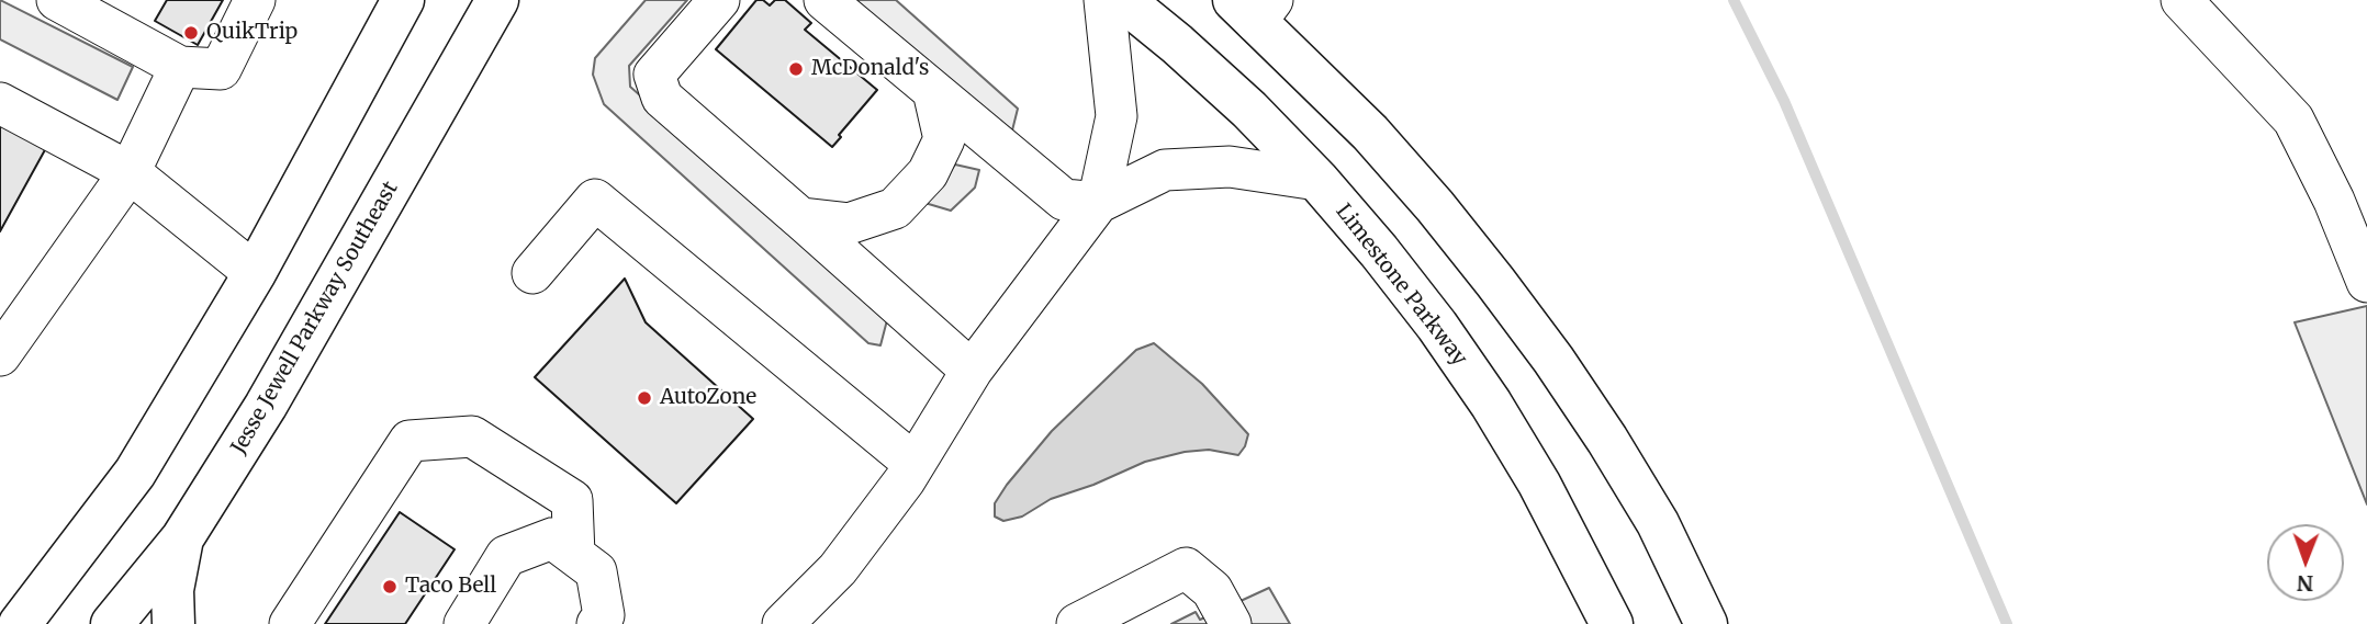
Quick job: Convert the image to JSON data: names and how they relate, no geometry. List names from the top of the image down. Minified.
{"streets":{"main road":["Limestone Parkway","Jesse Jewell Parkway Southeast"]},"places":["QuikTrip","McDonald's","AutoZone","Taco Bell"],"north":"bottom"}
